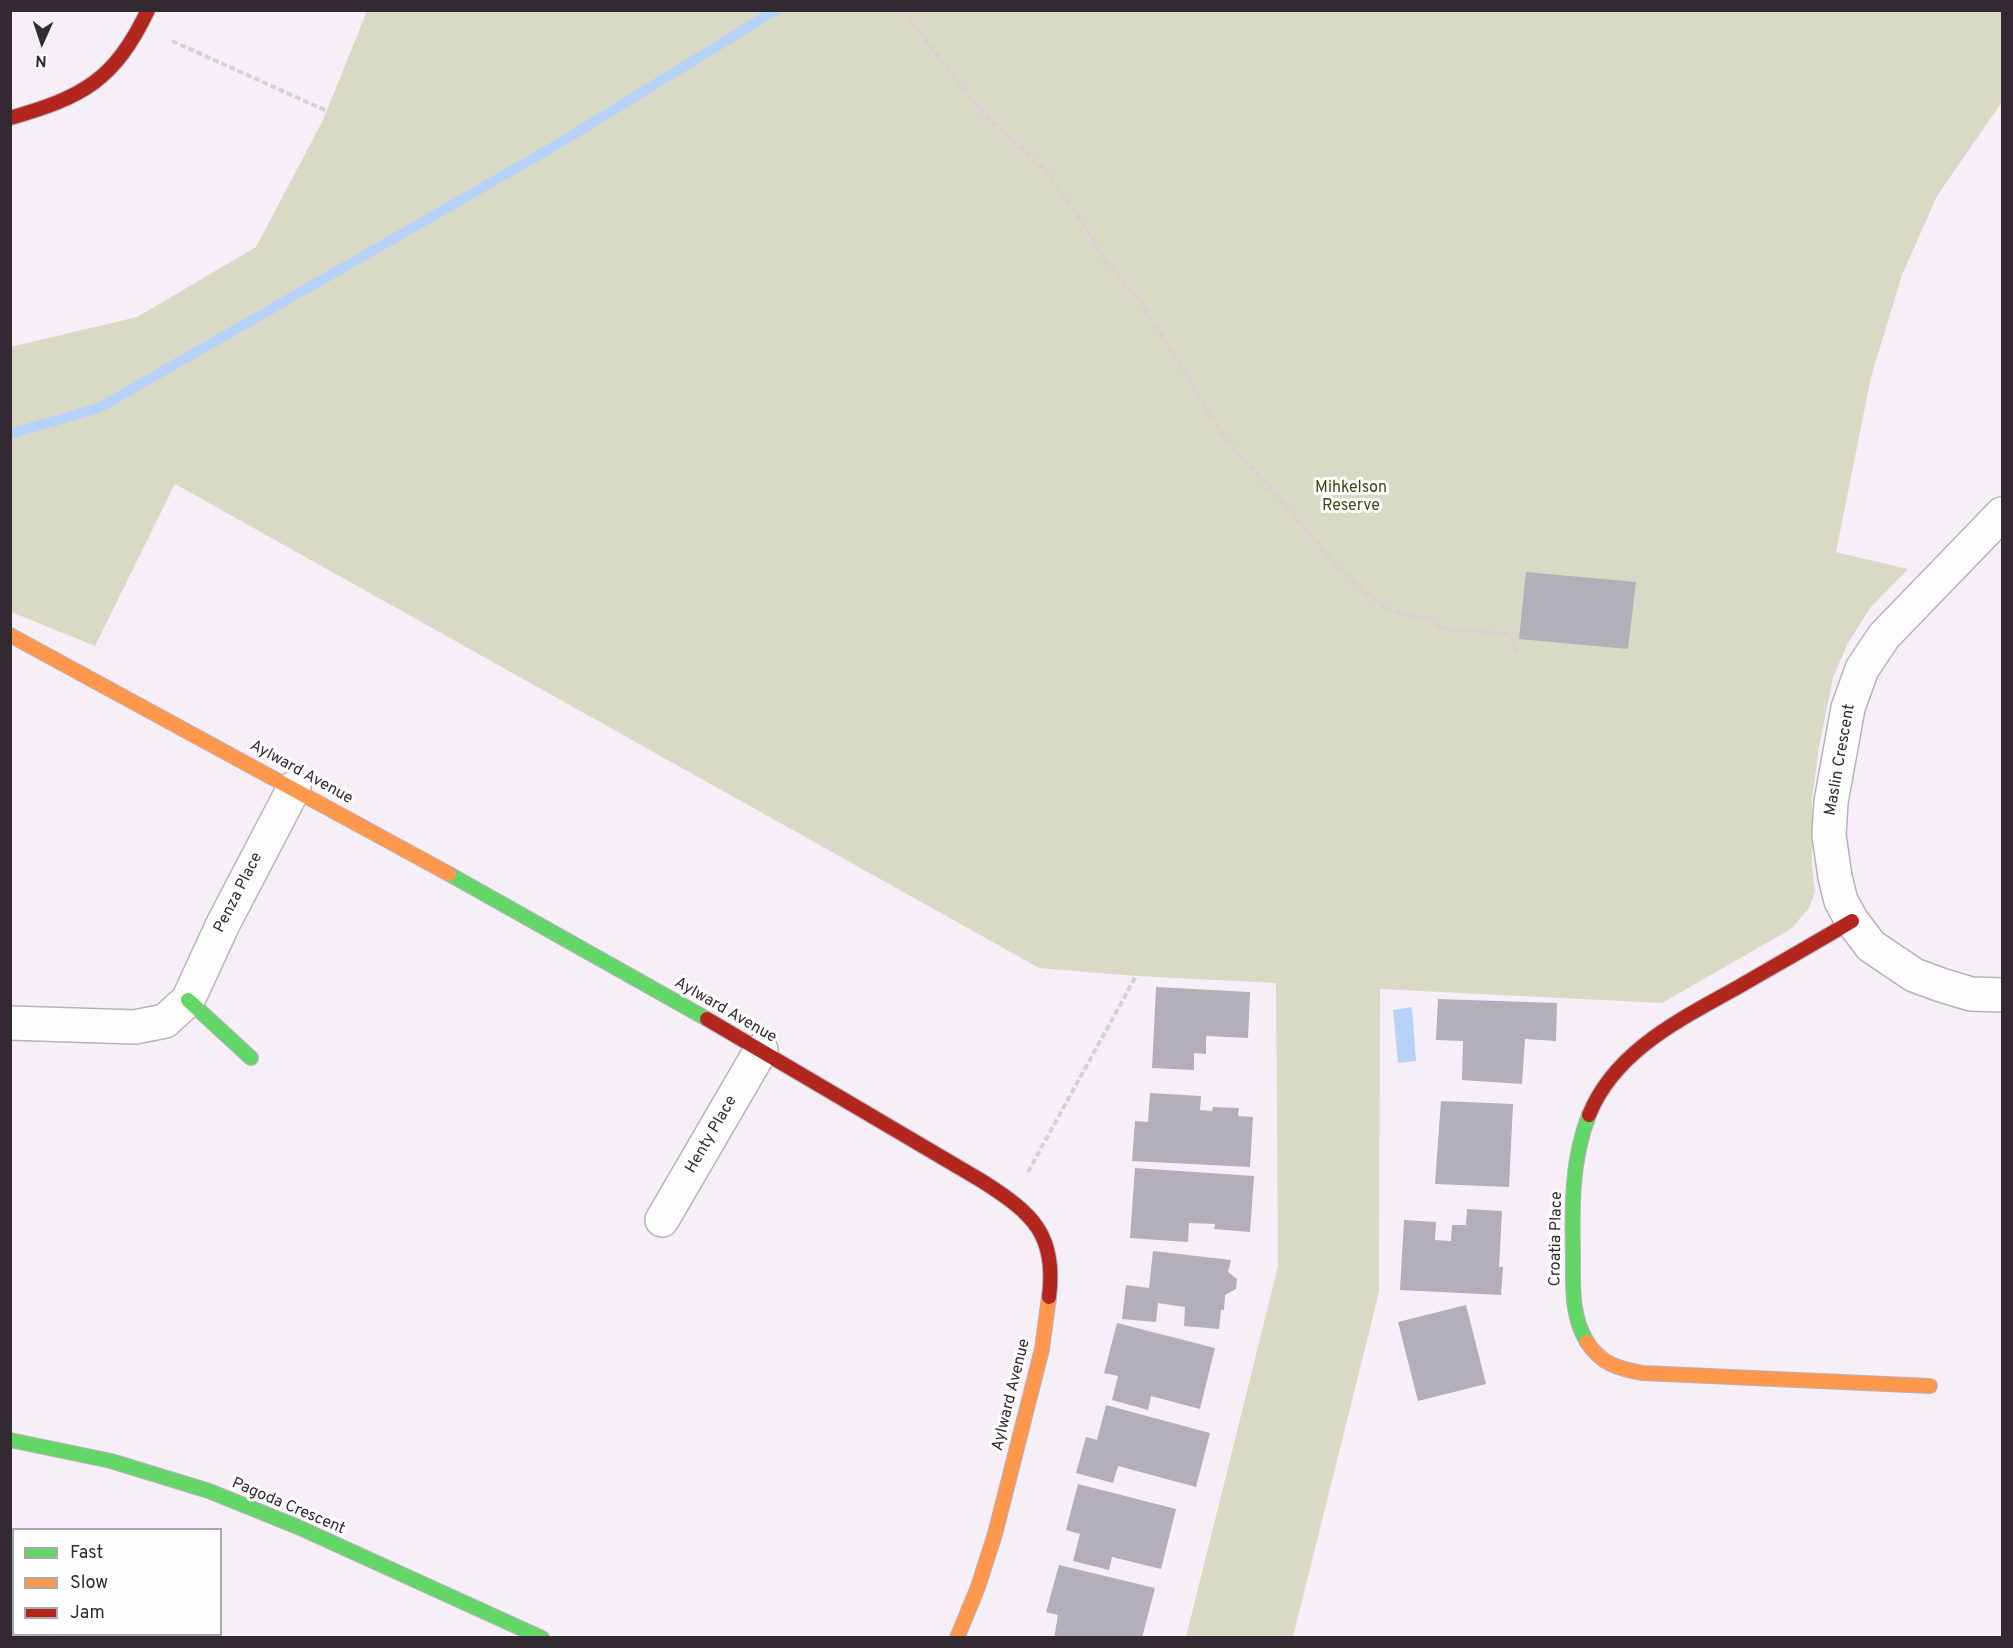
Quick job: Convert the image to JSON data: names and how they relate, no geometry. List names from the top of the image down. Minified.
{"streets":{"street":["Maslin Crescent","Aylward Avenue","Penza Place","Henty Place","Croatia Place","Pagoda Crescent"]},"crossings":[["Maslin Crescent","Croatia Place"],["Aylward Avenue","Penza Place"],["Aylward Avenue","Henty Place"]],"parks":["Mihkelson Reserve"],"legend":["Fast","Slow","Jam"],"north":"bottom"}
